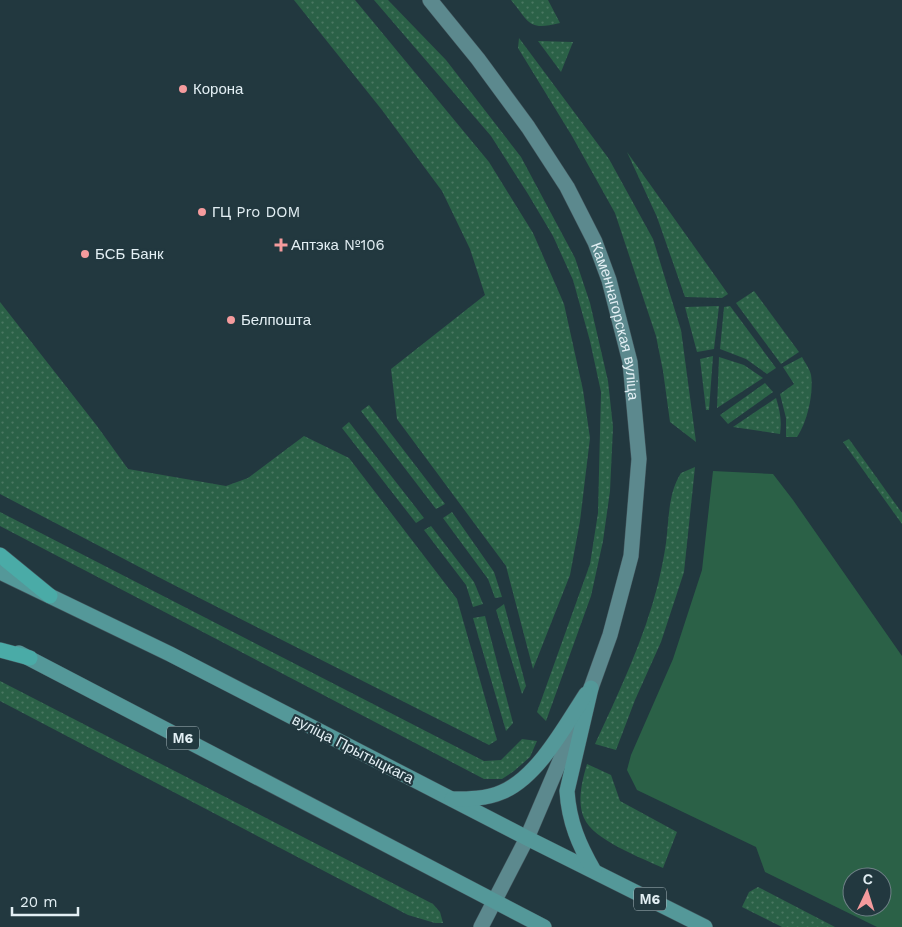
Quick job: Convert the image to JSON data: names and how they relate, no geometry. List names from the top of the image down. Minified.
{"streets":{"main road":["Каменнагорская вуліца","М6","вуліца Прытыцкага"]},"crossings":[["Каменнагорская вуліца","М6"],["Каменнагорская вуліца","вуліца Прытыцкага"]],"places":{"other":["Корона","ГЦ Pro DOM","БСБ Банк","Белпошта"],"health":["Аптэка №106"]},"scale_bar":"20 m","north":"top"}
